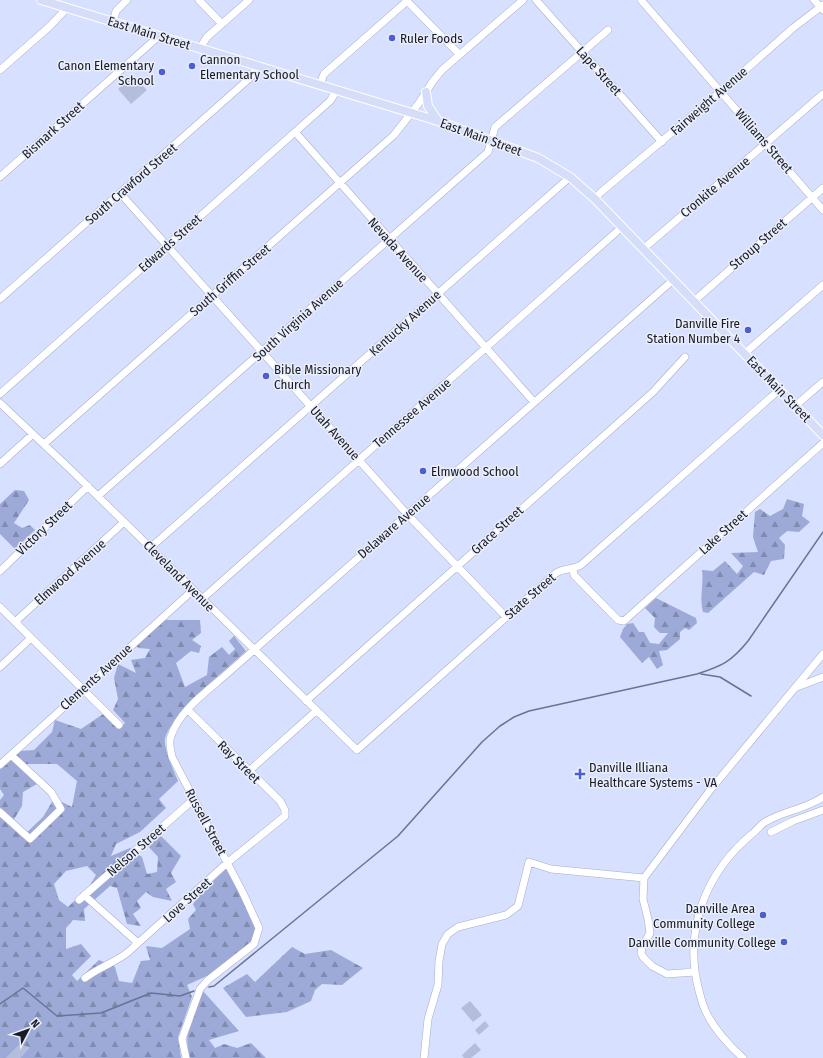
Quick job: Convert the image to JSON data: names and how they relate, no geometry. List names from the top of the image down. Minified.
{"streets":{"main road":["East Main Street"],"street":["Lape Street","Fairweight Avenue","Bismark Street","Williams Street","South Crawford Street","Cronkite Avenue","Edwards Street","Stroup Street","Nevada Avenue","South Griffin Street","South Virginia Avenue","Kentucky Avenue","Tennessee Avenue","Utah Avenue","Delaware Avenue","Victory Street","Grace Street","Lake Street","Elmwood Avenue","Cleveland Avenue","State Street","Clements Avenue","Ray Street","Russell Street","Nelson Street","Love Street"]},"crossings":[["East Main Street","Fairweight Avenue"],["East Main Street","Bismark Street"],["East Main Street","South Crawford Street"],["East Main Street","Cronkite Avenue"],["East Main Street","Edwards Street"],["East Main Street","Stroup Street"],["East Main Street","South Griffin Street"],["East Main Street","South Virginia Avenue"],["East Main Street","Kentucky Avenue"],["East Main Street","Tennessee Avenue"],["East Main Street","Delaware Avenue"],["East Main Street","State Street"],["Lape Street","Fairweight Avenue"],["Lape Street","South Virginia Avenue"],["Fairweight Avenue","Williams Street"],["Williams Street","Cronkite Avenue"],["Williams Street","Stroup Street"],["South Crawford Street","Utah Avenue"],["Edwards Street","Nevada Avenue"],["Edwards Street","Utah Avenue"],["Nevada Avenue","South Griffin Street"],["Nevada Avenue","South Virginia Avenue"],["Nevada Avenue","Kentucky Avenue"],["Nevada Avenue","Tennessee Avenue"],["Nevada Avenue","Delaware Avenue"],["South Griffin Street","Utah Avenue"],["South Griffin Street","Cleveland Avenue"],["South Virginia Avenue","Utah Avenue"],["South Virginia Avenue","Cleveland Avenue"],["Kentucky Avenue","Utah Avenue"],["Kentucky Avenue","Cleveland Avenue"],["Tennessee Avenue","Utah Avenue"],["Tennessee Avenue","Cleveland Avenue"],["Utah Avenue","Delaware Avenue"],["Utah Avenue","Grace Street"],["Utah Avenue","State Street"],["Delaware Avenue","Cleveland Avenue"],["Delaware Avenue","Ray Street"],["Delaware Avenue","Russell Street"],["Victory Street","Cleveland Avenue"],["Grace Street","Cleveland Avenue"],["Lake Street","State Street"],["Elmwood Avenue","Cleveland Avenue"],["Cleveland Avenue","State Street"],["Cleveland Avenue","Clements Avenue"],["Ray Street","Russell Street"],["Ray Street","Love Street"],["Russell Street","Nelson Street"],["Russell Street","Love Street"],["Nelson Street","Love Street"]],"places":{"other":["Ruler Foods","Cannon Elementary School","Canon Elementary School","Danville Fire Station Number 4","Bible Missionary Church","Elmwood School","Danville Area Community College","Danville Community College"],"health":["Danville Illiana Healthcare Systems - VA"]},"north":"top right"}
